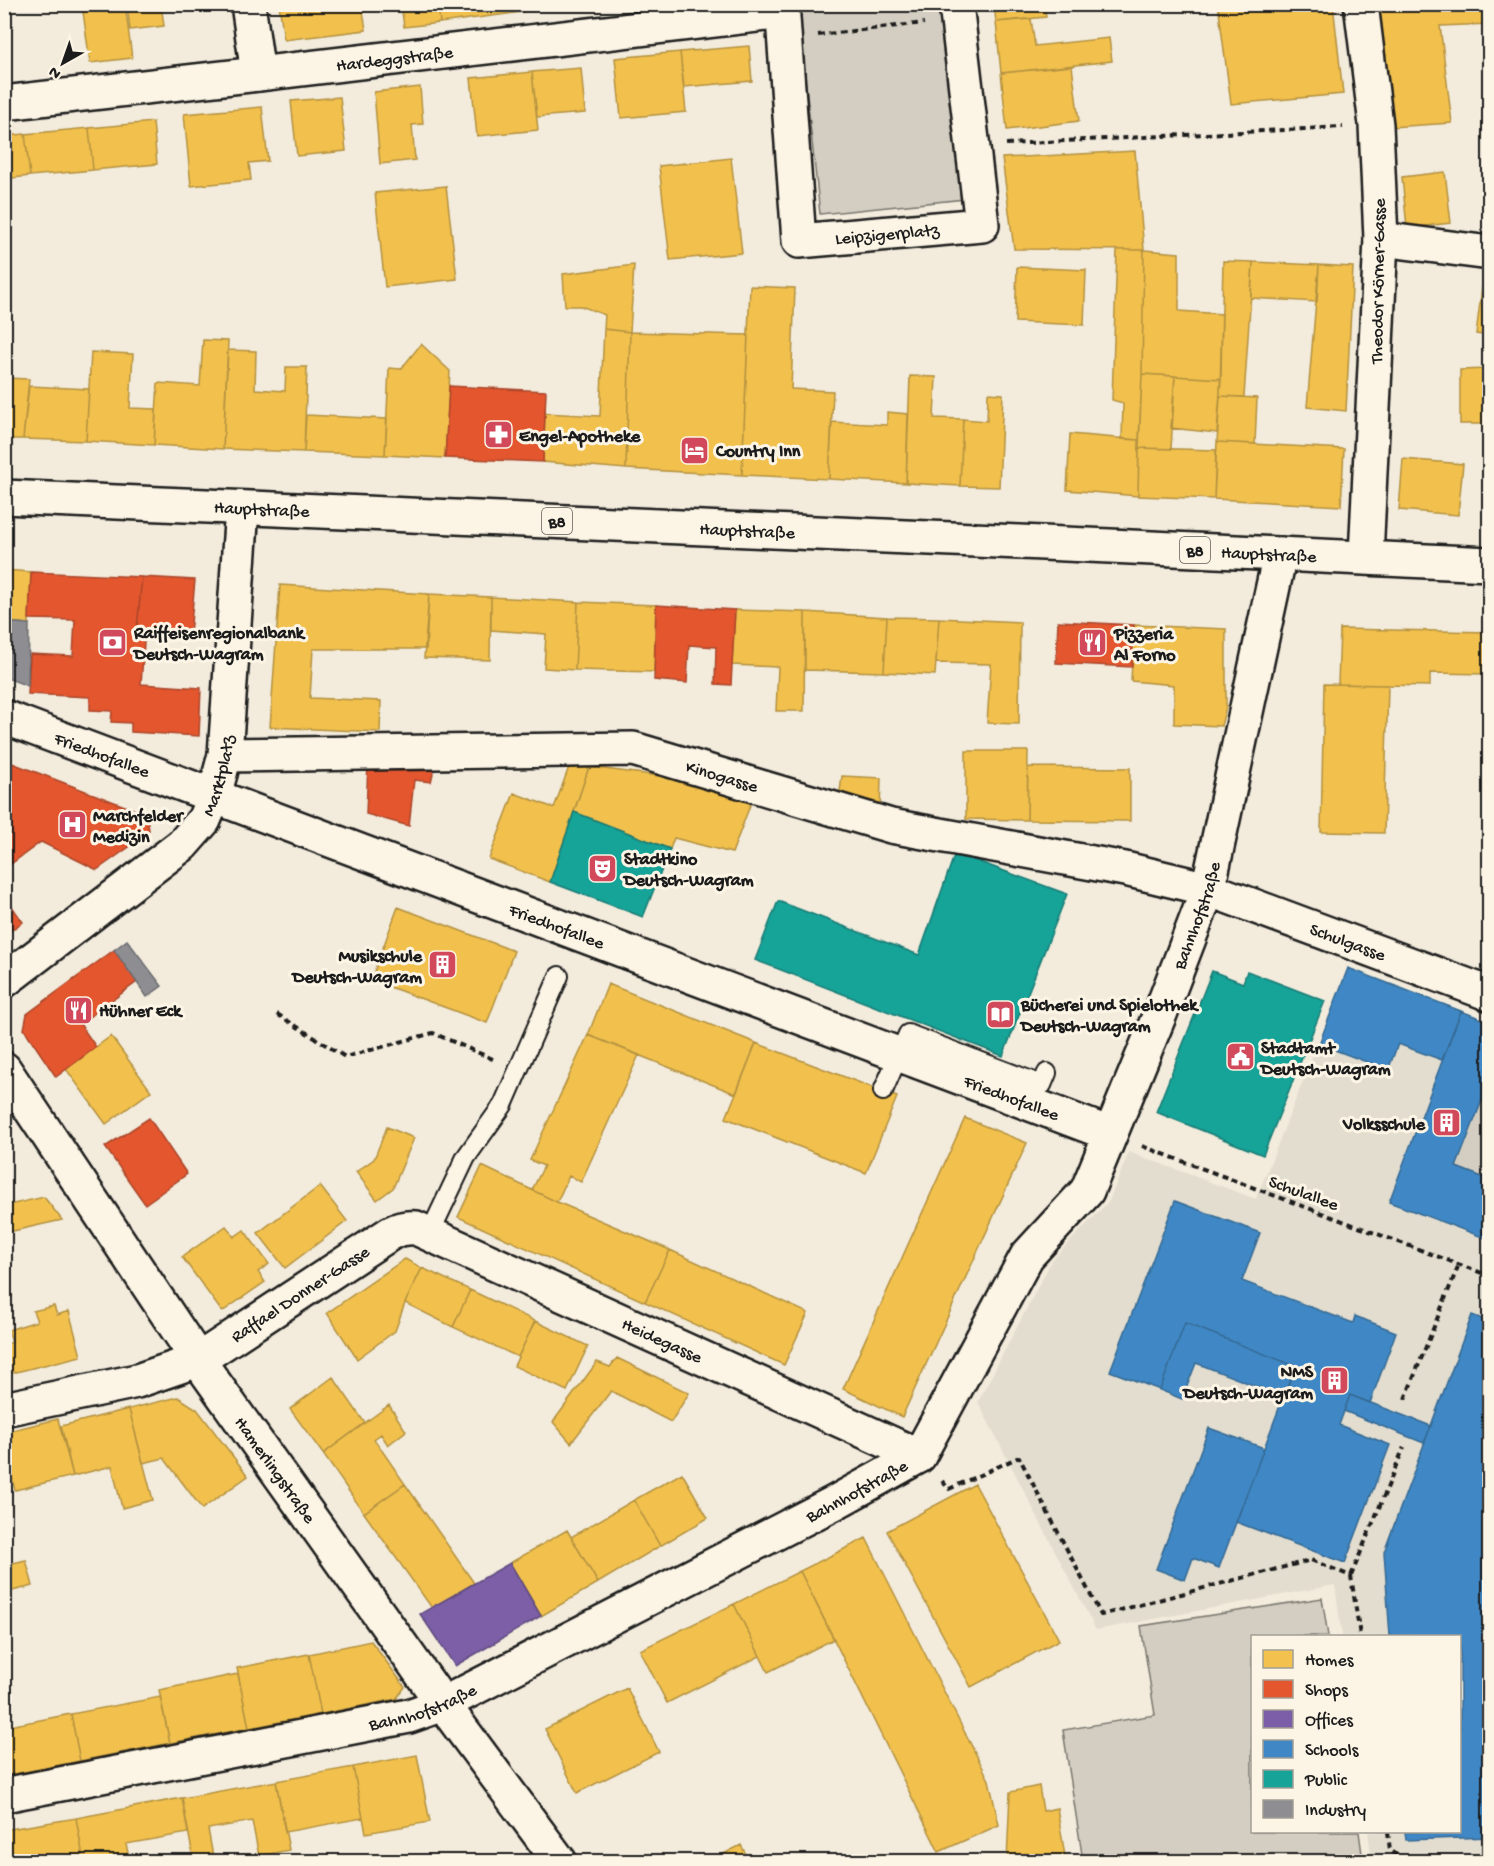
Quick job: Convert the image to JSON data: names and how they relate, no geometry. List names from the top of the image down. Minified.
{"streets":{"street":["Hardeggstraße","Leipzigerplatz","Theodor Körner-Gasse","Hauptstraße","B8","Friedhofallee","Marktplatz","Kinogasse","Bahnhofstraße","Schulgasse","Raffael Donner-Gasse","Heidegasse","Hamerlingstraße"],"path":["Schulallee"]},"crossings":[["Hardeggstraße","Leipzigerplatz"],["Theodor Körner-Gasse","Hauptstraße"],["Hauptstraße","Marktplatz"],["Hauptstraße","Bahnhofstraße"],["Friedhofallee","Marktplatz"],["Friedhofallee","Bahnhofstraße"],["Friedhofallee","Schulallee"],["Marktplatz","Kinogasse"],["Kinogasse","Bahnhofstraße"],["Kinogasse","Schulgasse"],["Bahnhofstraße","Schulgasse"],["Bahnhofstraße","Schulallee"],["Bahnhofstraße","Heidegasse"],["Bahnhofstraße","Hamerlingstraße"],["Raffael Donner-Gasse","Heidegasse"],["Raffael Donner-Gasse","Hamerlingstraße"]],"places":{"pharmacy":["Engel-Apotheke"],"hotel":["Country Inn"],"bank":["Raiffeisenregionalbank Deutsch-Wagram"],"restaurant":["Pizzeria Al Forno","Hühner Eck"],"hospital":["Marchfelder Medizin"],"theatre":["Stadtkino Deutsch-Wagram"],"building":["Musikschule Deutsch-Wagram","Volksschule","NMS Deutsch-Wagram"],"library":["Bücherei und Spielothek Deutsch-Wagram"],"public building":["Stadtamt Deutsch-Wagram"]},"legend":["Homes","Shops","Offices","Schools","Public","Industry"],"north":"bottom left"}
